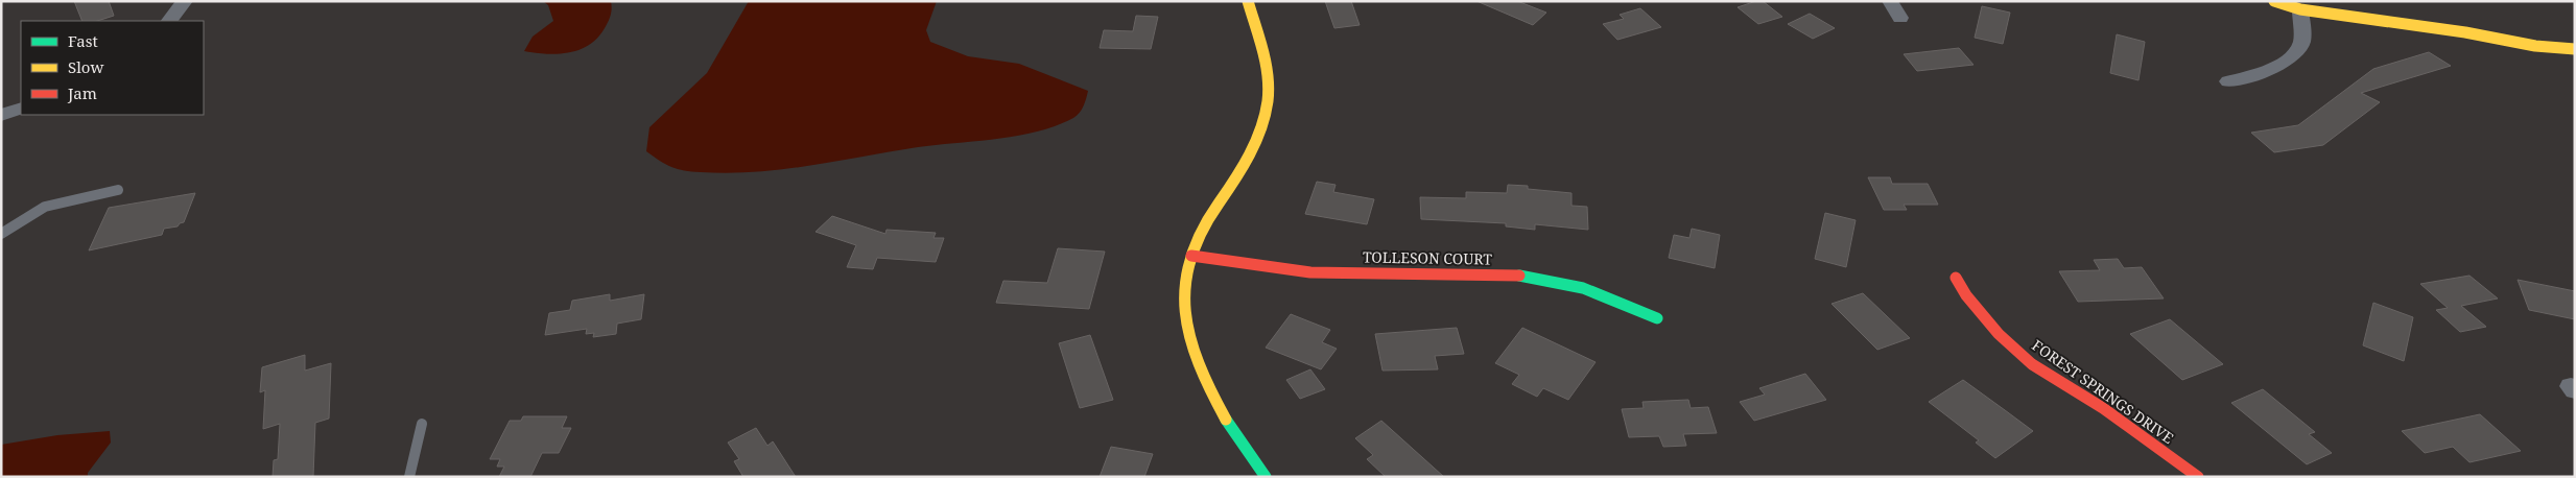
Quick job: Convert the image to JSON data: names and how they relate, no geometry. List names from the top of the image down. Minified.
{"streets":{"street":["TOLLESON COURT","FOREST SPRINGS DRIVE"]},"legend":["Fast","Slow","Jam"]}
